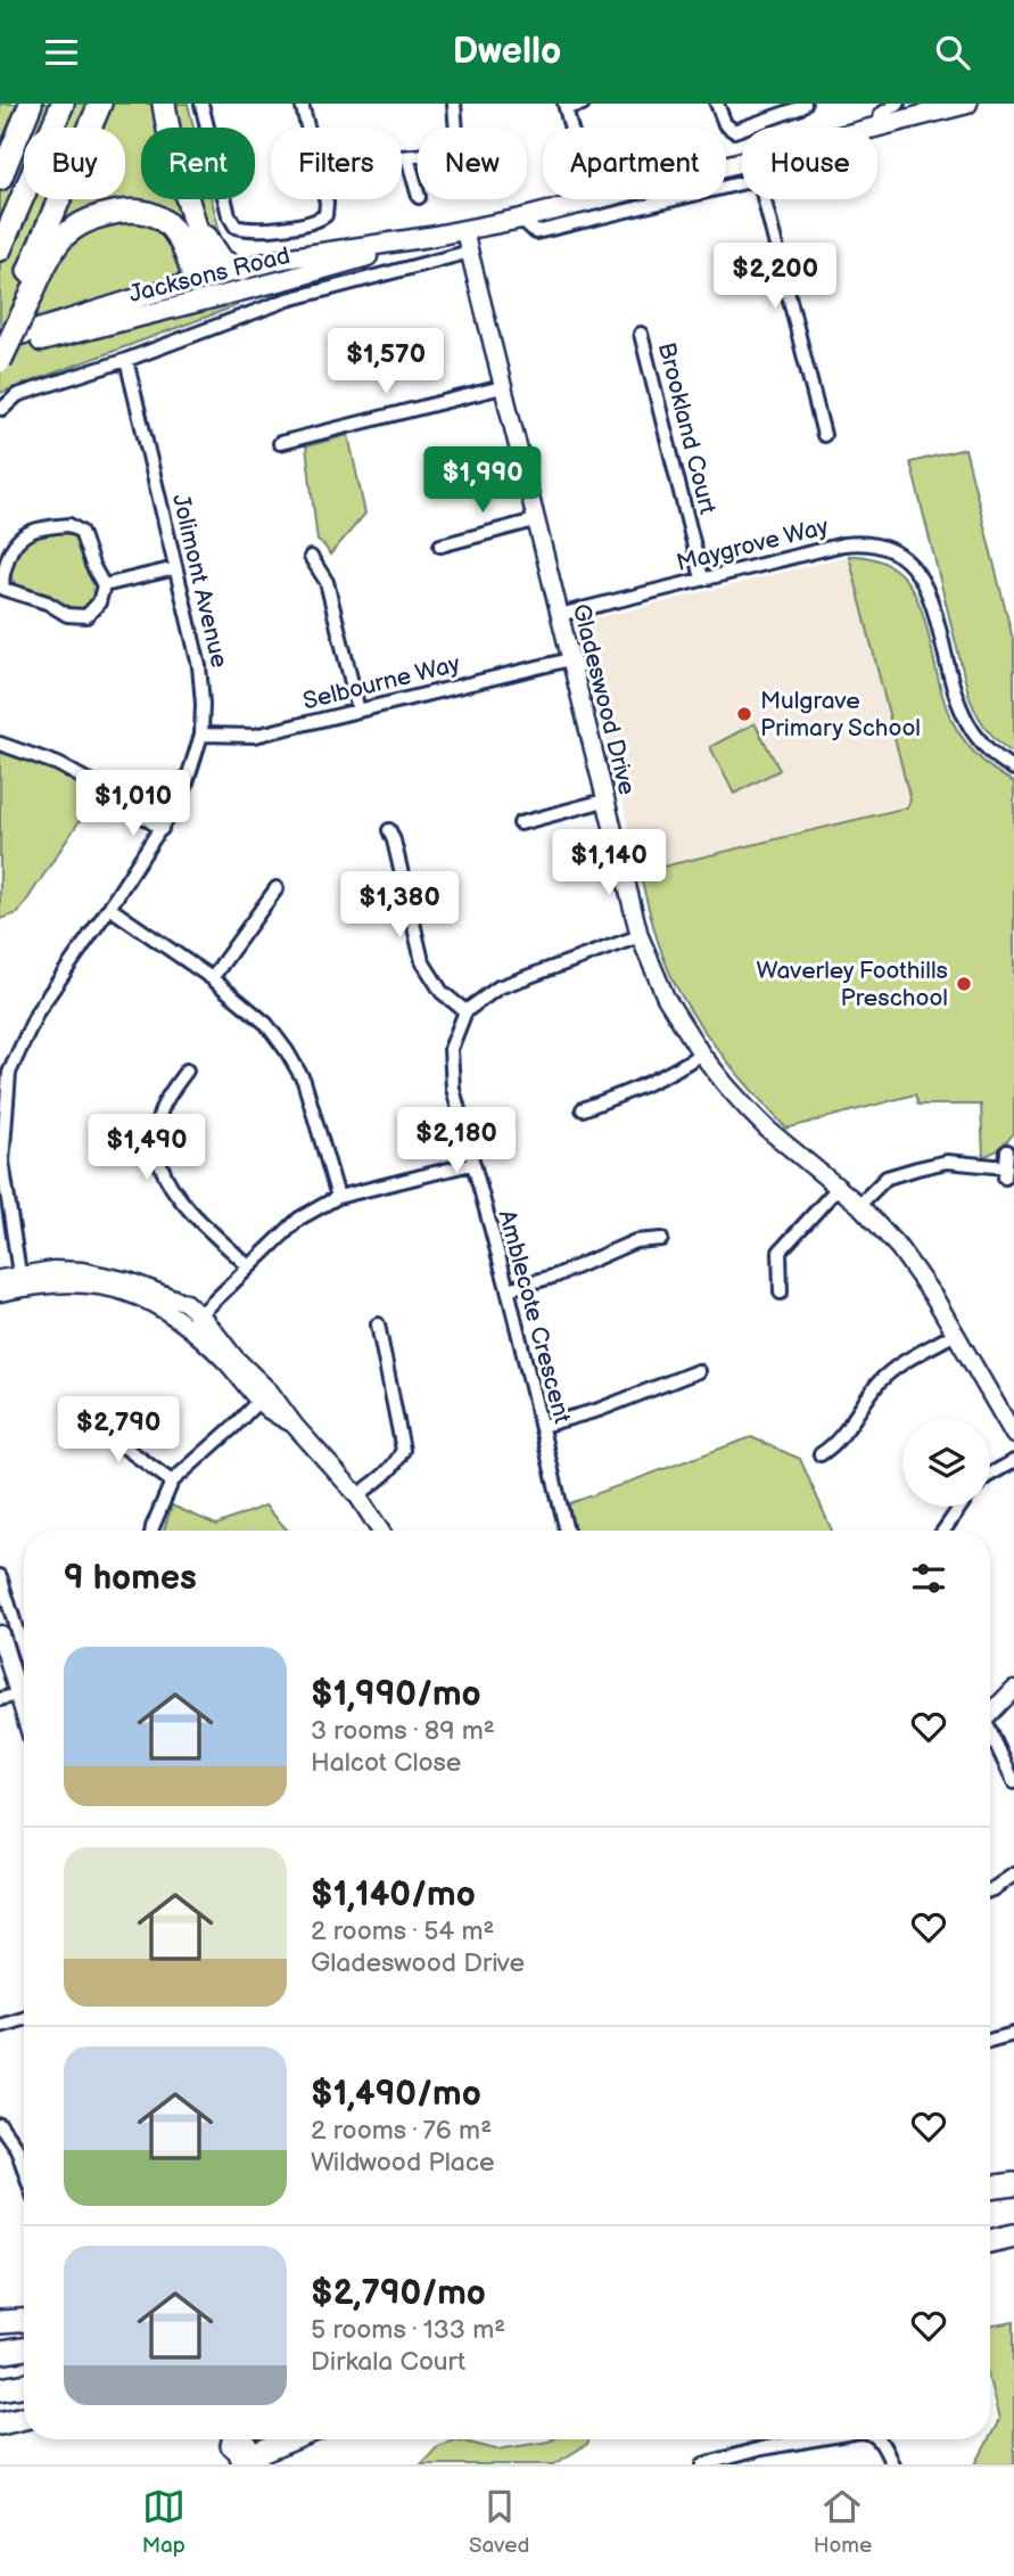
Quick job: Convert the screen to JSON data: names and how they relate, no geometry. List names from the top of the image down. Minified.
{"streets":{"main road":["Jacksons Road"],"street":["Brookland Court","Maygrove Way","Jolimont Avenue","Selbourne Way","Gladeswood Drive","Amblecote Crescent"]},"crossings":[["Jacksons Road","Gladeswood Drive"],["Brookland Court","Maygrove Way"],["Maygrove Way","Gladeswood Drive"],["Jolimont Avenue","Selbourne Way"],["Selbourne Way","Gladeswood Drive"]],"places":["Mulgrave Primary School","Waverley Foothills Preschool"],"page":{"header":"Dwello","chip":["Buy","Rent","Filters","New","Apartment","House"],"price":["$2,200","$1,570","$1,990","$1,010","$1,140","$1,380","$2,180","$1,490","$2,790"],"heading":"9 homes","list":[{"name":"$1,990/mo","note":"3 rooms · 89 m² · Halcot Close"},{"name":"$1,140/mo","note":"2 rooms · 54 m² · Gladeswood Drive"},{"name":"$1,490/mo","note":"2 rooms · 76 m² · Wildwood Place"},{"name":"$2,790/mo","note":"5 rooms · 133 m² · Dirkala Court"}],"tabs":["Map","Saved","Home"]}}
